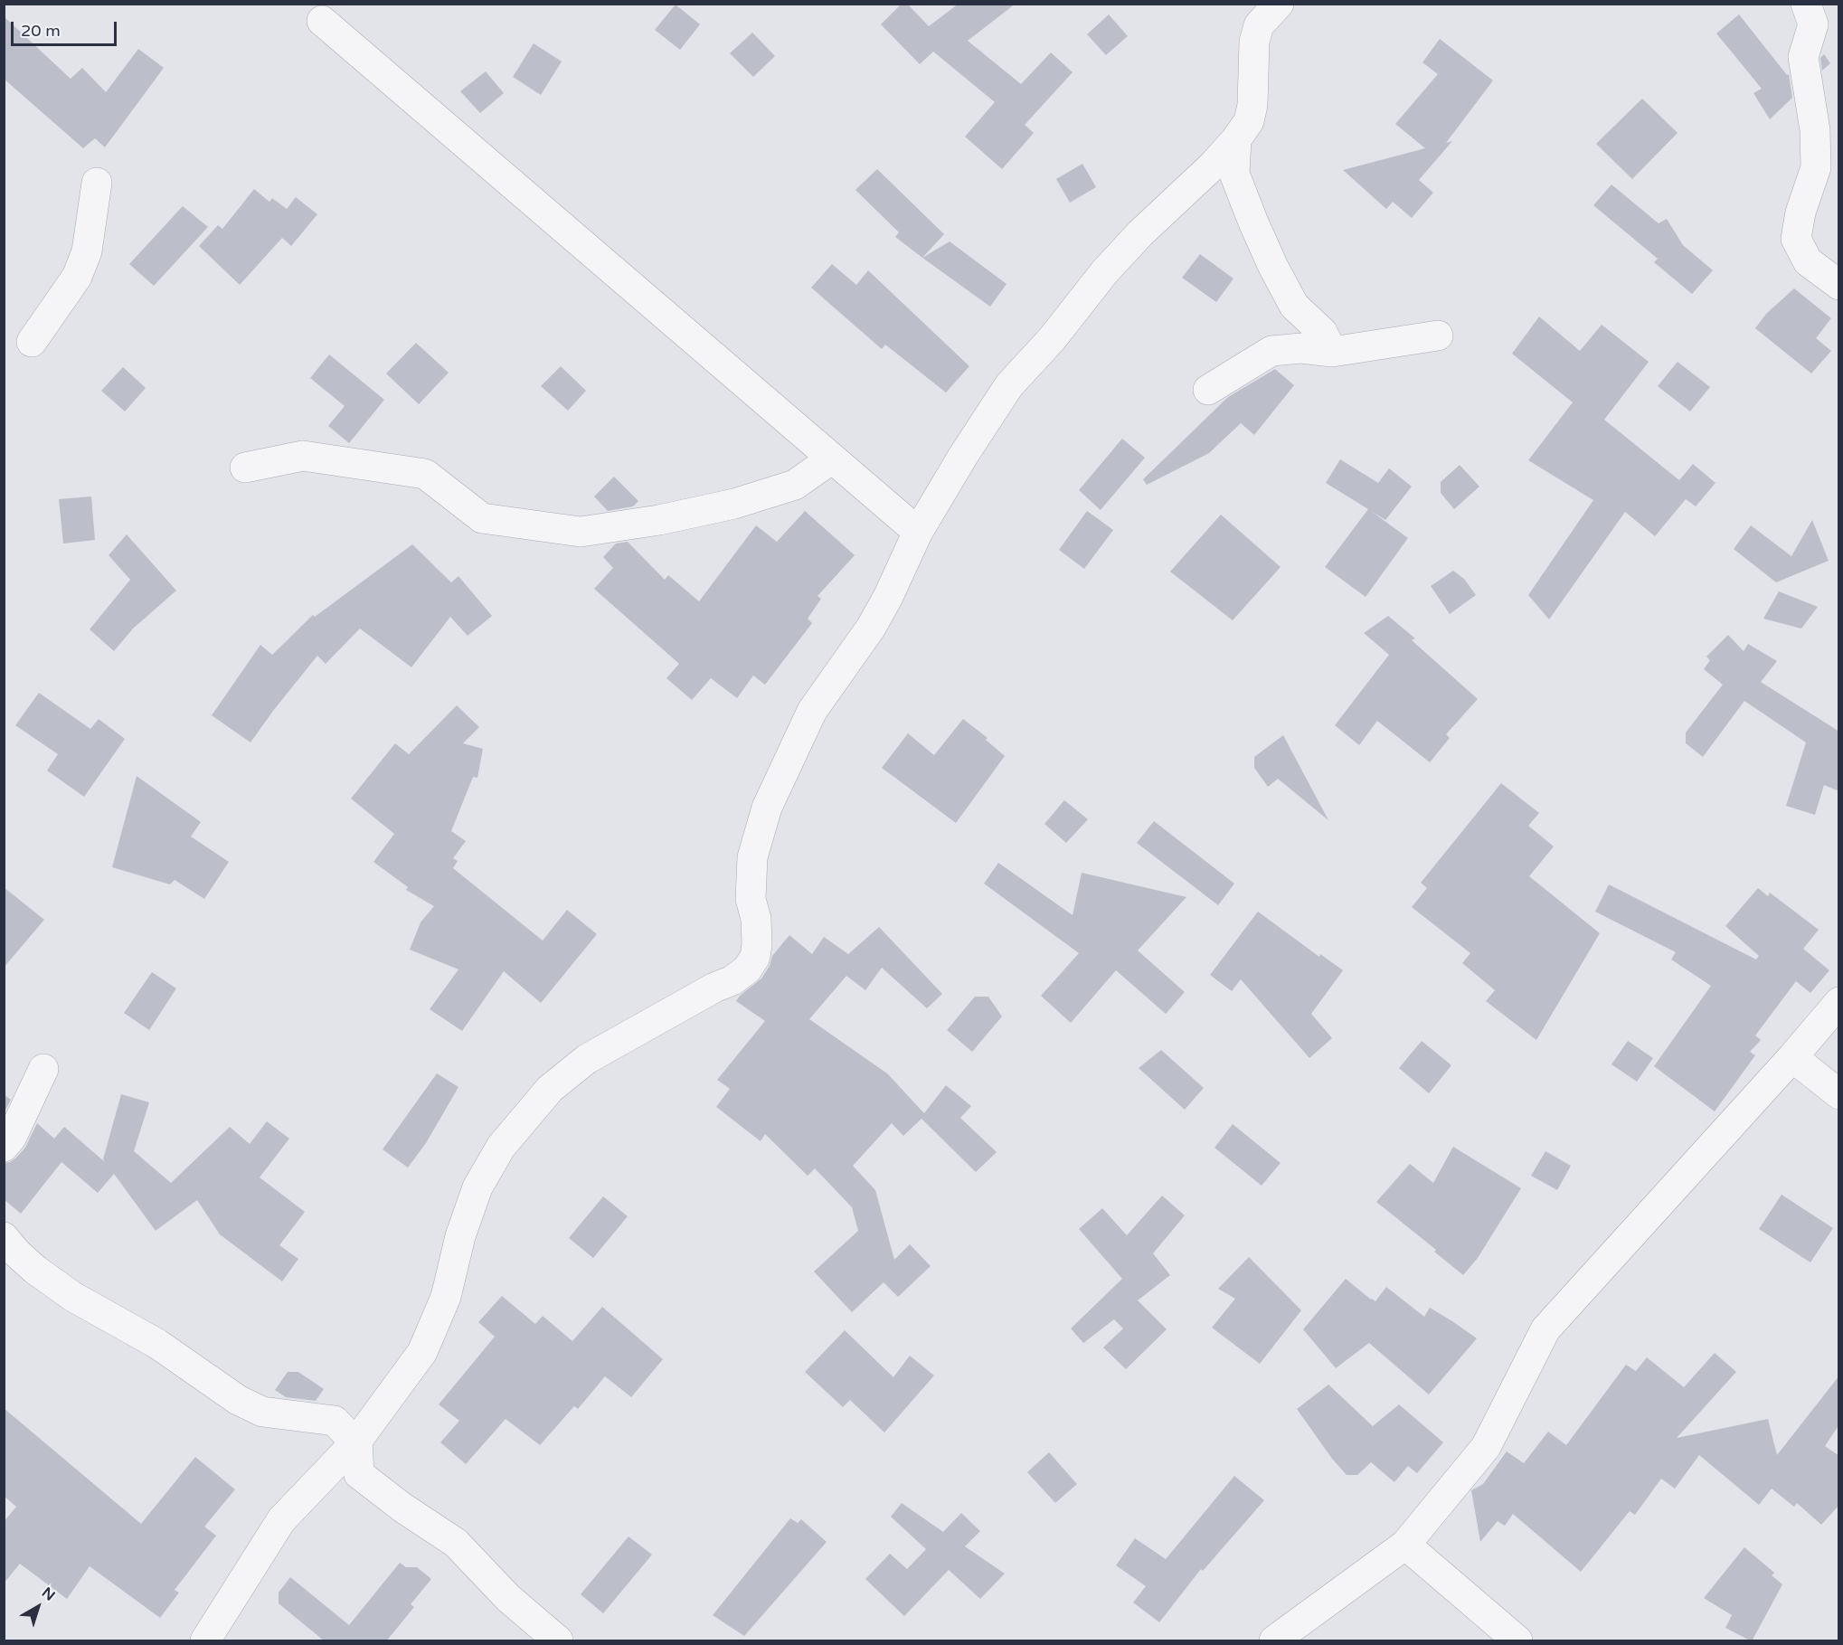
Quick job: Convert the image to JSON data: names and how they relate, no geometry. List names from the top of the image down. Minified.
{"scale_bar":"20 m","north":"top right"}
